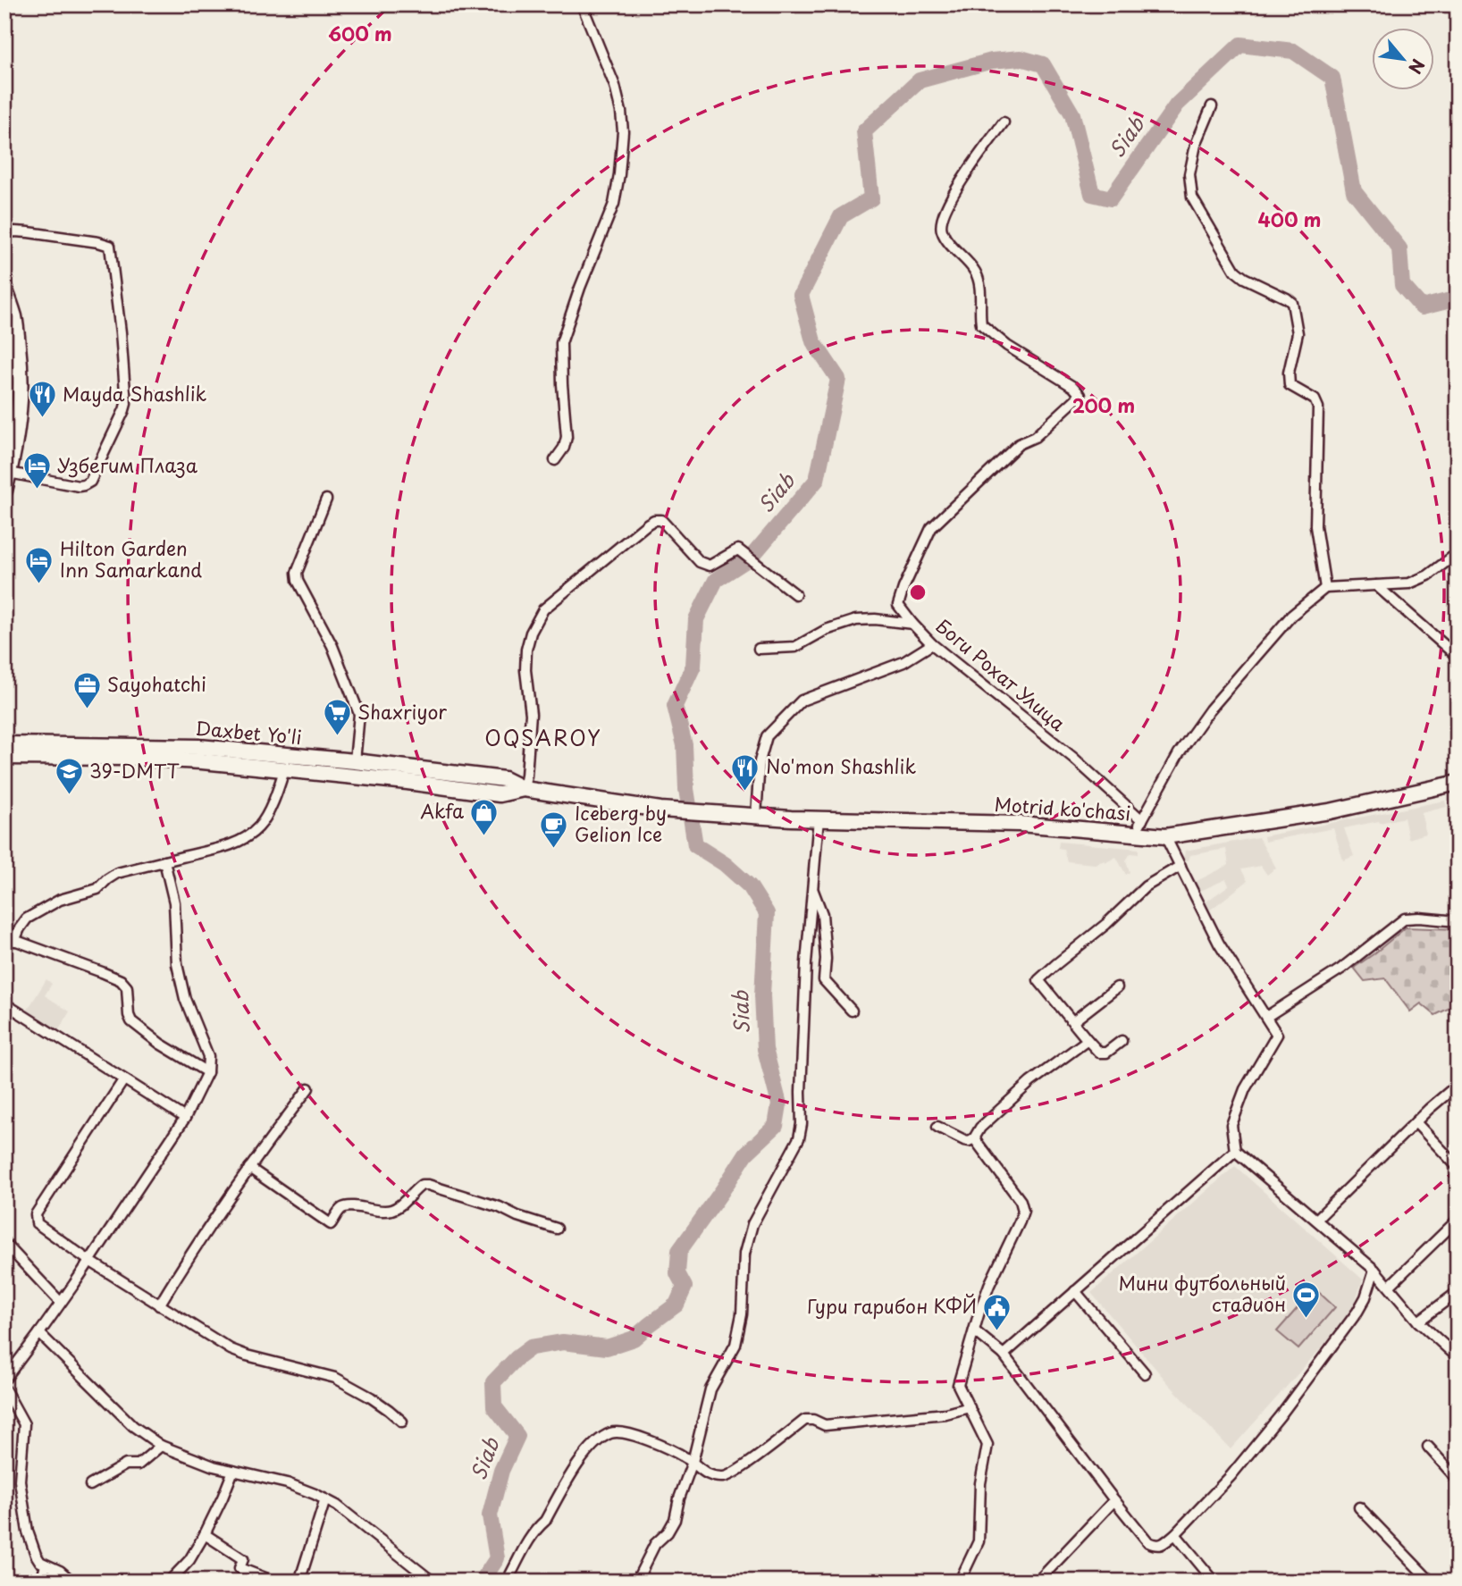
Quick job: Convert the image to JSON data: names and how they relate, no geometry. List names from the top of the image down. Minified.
{"streets":{"main road":["Daxbet Yo'li","Motrid ko'chasi"],"street":["Боги Рохат Улица"]},"crossings":[["Daxbet Yo'li","Motrid ko'chasi"]],"districts":["OQSAROY"],"water":["Siab"],"places":{"restaurant":["Mayda Shashlik","No'mon Shashlik"],"hotel":["Узбегим Плаза","Hilton Garden Inn Samarkand"],"office":["Sayohatchi"],"supermarket":["Shaxriyor"],"school or university":["39-DMTT"],"shop":["Akfa"],"cafe":["Iceberg by Gelion Ice"],"sports":["Мини футбольный стадион"],"public building":["Гури гарибон КФЙ"]},"north":"bottom right","rings":["600 m","400 m","200 m"]}
